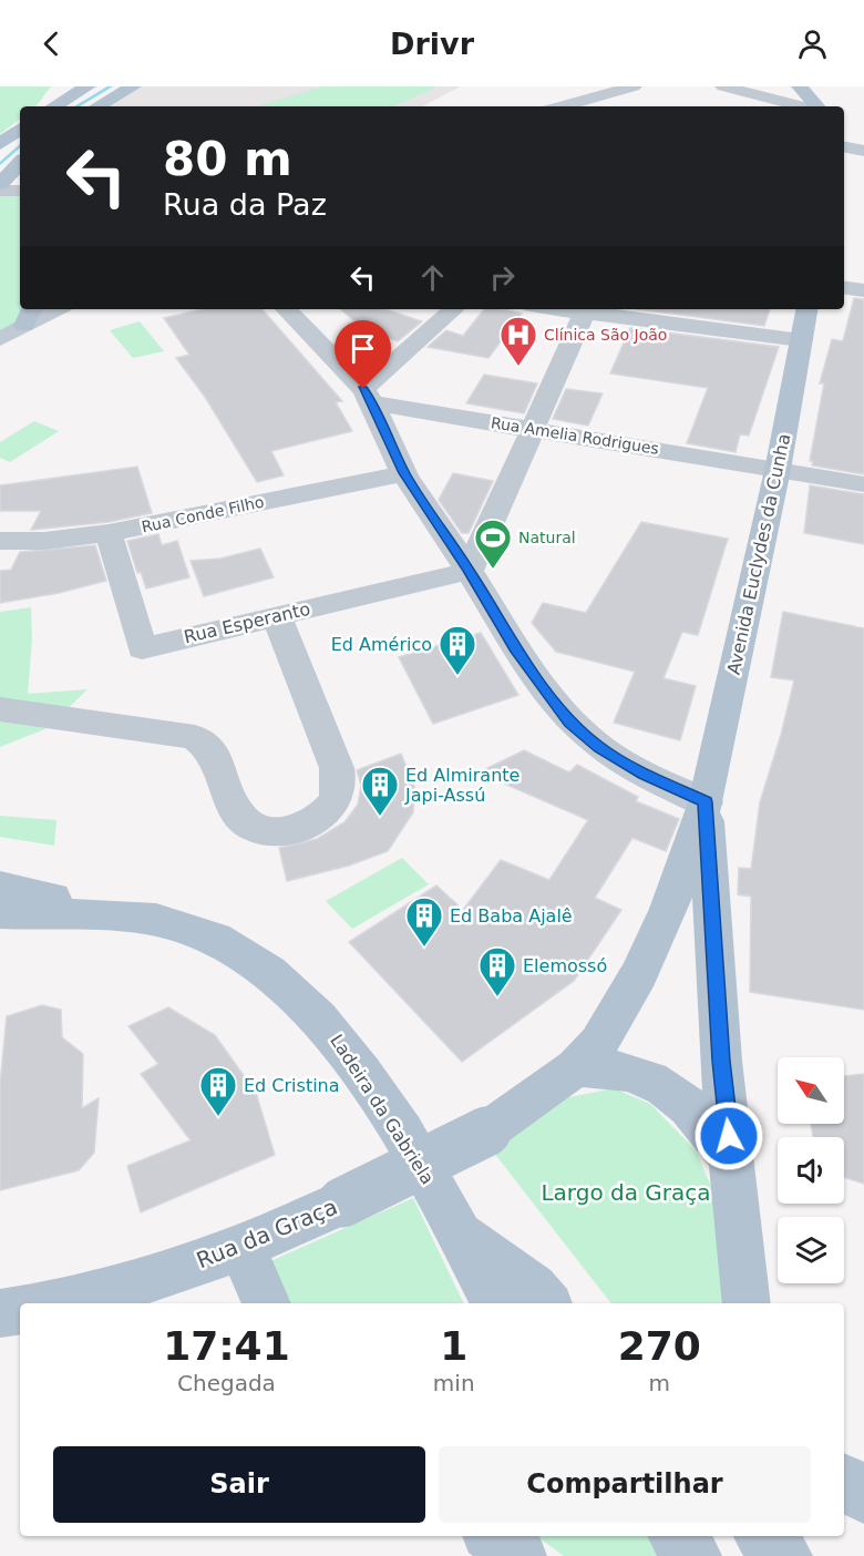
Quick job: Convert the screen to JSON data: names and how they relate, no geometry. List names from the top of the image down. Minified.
{"streets":{"main road":["Avenida Euclydes da Cunha","Ladeira da Gabriela","Rua da Graça"],"street":["Rua Amelia Rodrigues","Rua Conde Filho","Rua Esperanto"]},"crossings":[["Rua Amelia Rodrigues","Avenida Euclydes da Cunha"],["Rua Conde Filho","Rua Esperanto"]],"parks":["Largo da Graça"],"places":{"hospital":["Clínica São João"],"sports":["Natural"],"building":["Ed Américo","Ed Almirante Japi-Assú","Ed Baba Ajalê","Elemossó","Ed Cristina"]},"north":"top left","page":{"header":"Drivr","turn":["80 m","Rua da Paz"],"eta":["17:41","Chegada","1","min","270","m"],"buttons":["Sair","Compartilhar"]}}
